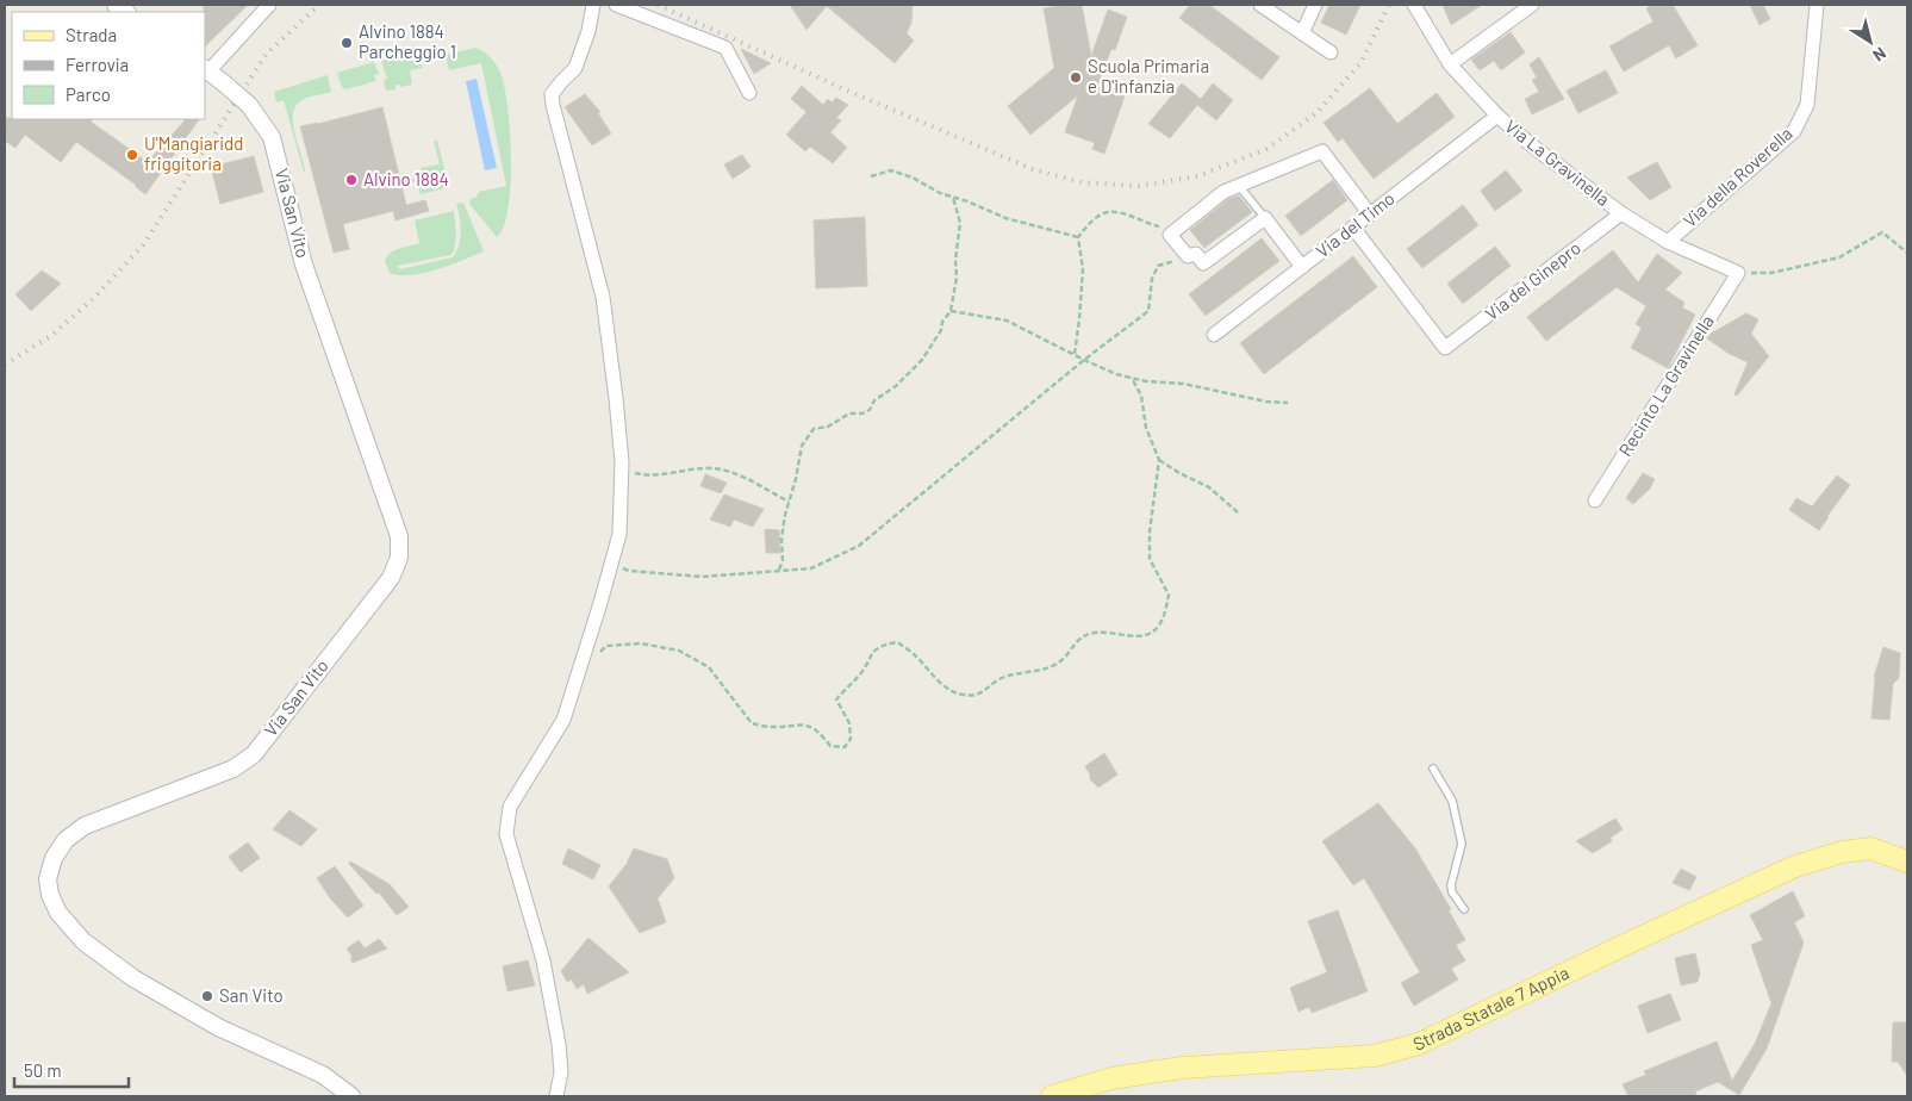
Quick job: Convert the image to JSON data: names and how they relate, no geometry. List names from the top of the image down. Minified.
{"streets":{"main road":["Strada Statale 7 Appia"],"street":["Via La Gravinella","Via della Roverella","Via San Vito","Via del Timo","Via del Ginepro","Recinto La Gravinella"]},"crossings":[["Via La Gravinella","Via della Roverella"],["Via La Gravinella","Via del Timo"],["Via La Gravinella","Via del Ginepro"],["Via La Gravinella","Recinto La Gravinella"],["Via del Timo","Via del Ginepro"]],"places":["Alvino 1884 Parcheggio 1","Scuola Primaria e D'infanzia","U'Mangiaridd friggitoria","Alvino 1884","San Vito"],"legend":["Strada","Ferrovia","Parco"],"scale_bar":"50 m","north":"bottom right"}
